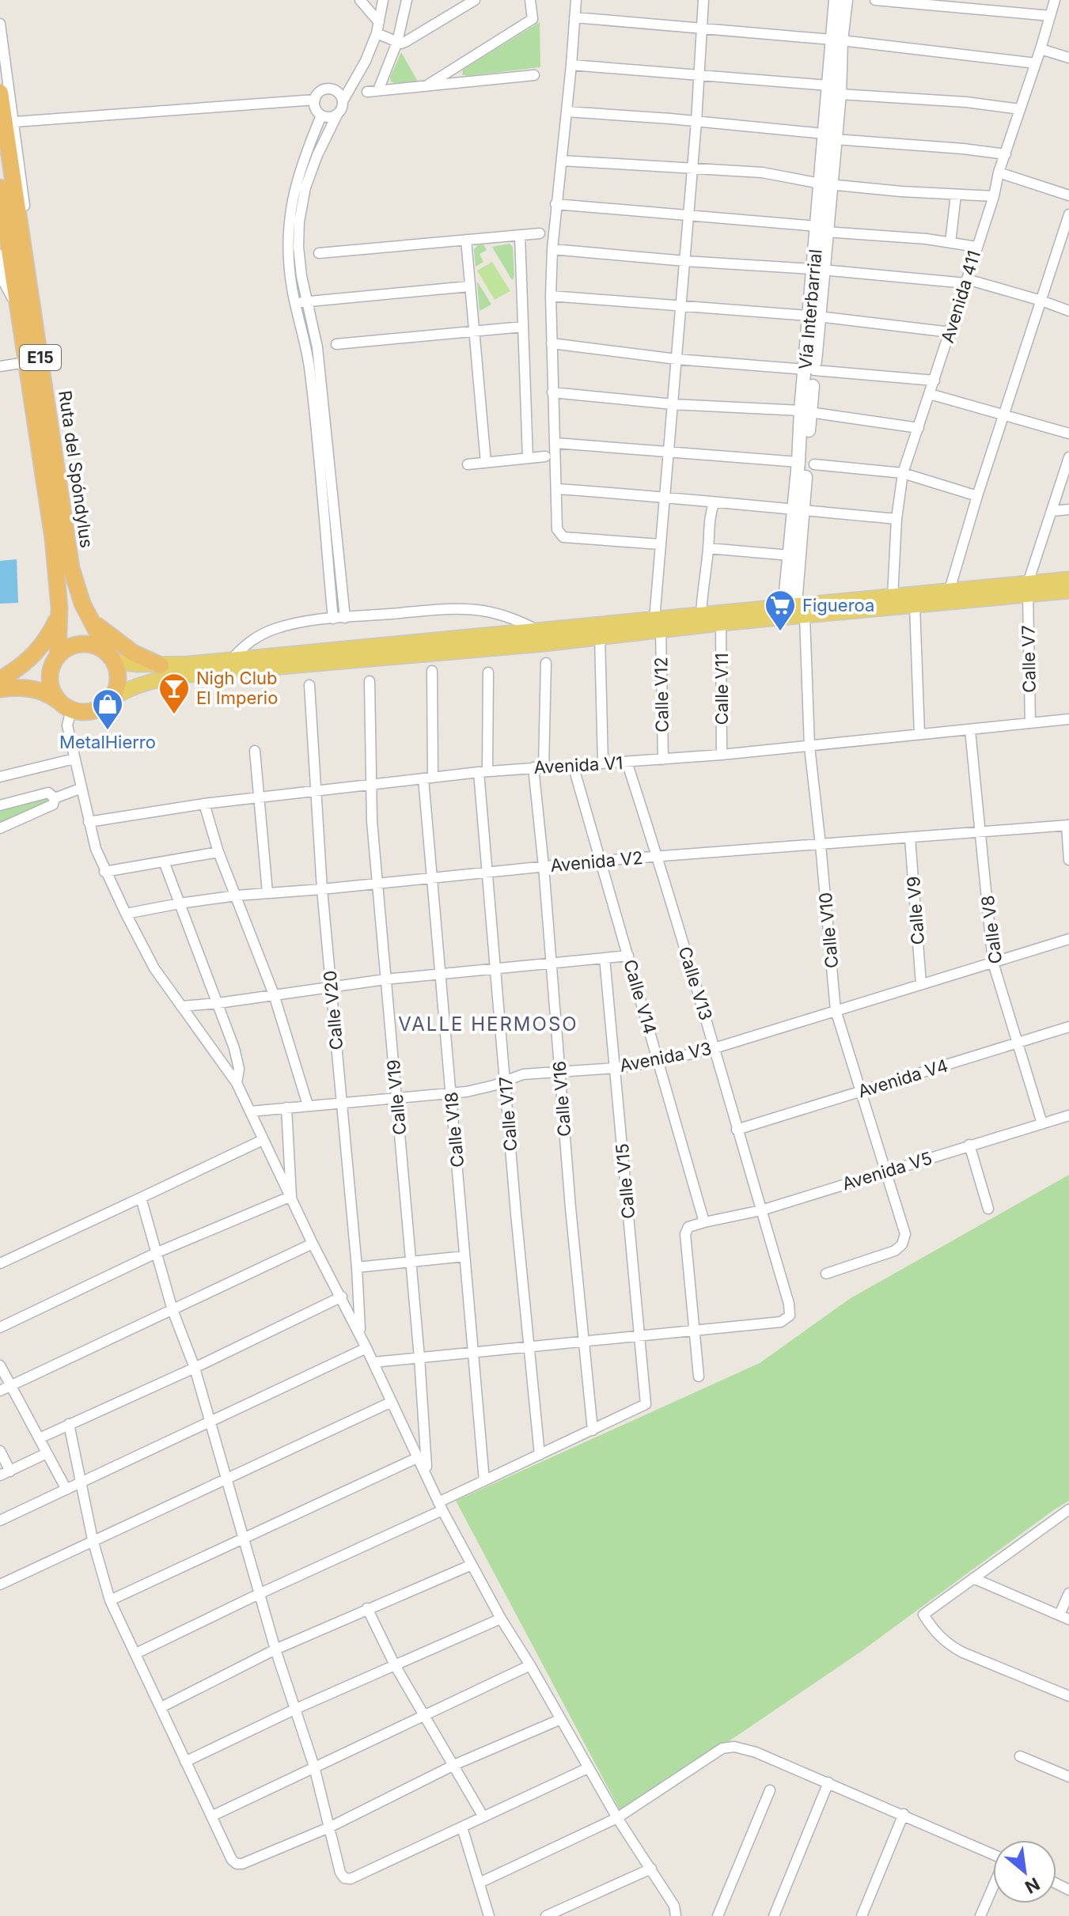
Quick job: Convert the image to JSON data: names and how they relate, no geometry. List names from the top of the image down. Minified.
{"streets":{"highway":["E15","Ruta del Spóndylus"],"main road":["Vía Interbarrial"],"street":["Avenida 411","Calle V7","Calle V11","Calle V12","Avenida V1","Avenida V2","Calle V9","Calle V8","Calle V10","Calle V13","Calle V14","Calle V20","Avenida V3","Avenida V4","Calle V19","Calle V16","Calle V17","Calle V18","Avenida V5","Calle V15"]},"crossings":[["Vía Interbarrial","Calle V10"],["E15","Ruta del Spóndylus"],["Calle V7","Avenida V1"],["Calle V11","Avenida V1"],["Calle V12","Avenida V1"],["Avenida V1","Calle V8"],["Avenida V1","Calle V10"],["Avenida V1","Calle V13"],["Avenida V1","Calle V14"],["Avenida V1","Calle V20"],["Avenida V1","Calle V19"],["Avenida V1","Calle V16"],["Avenida V1","Calle V17"],["Avenida V1","Calle V18"],["Avenida V2","Calle V9"],["Avenida V2","Calle V8"],["Avenida V2","Calle V10"],["Avenida V2","Calle V13"],["Avenida V2","Calle V14"],["Avenida V2","Calle V20"],["Avenida V2","Calle V19"],["Avenida V2","Calle V16"],["Avenida V2","Calle V17"],["Avenida V2","Calle V18"],["Calle V9","Avenida V3"],["Calle V8","Avenida V3"],["Calle V8","Avenida V4"],["Calle V8","Avenida V5"],["Calle V10","Avenida V3"],["Calle V10","Avenida V4"],["Calle V10","Avenida V5"],["Calle V13","Avenida V3"],["Calle V13","Avenida V4"],["Calle V13","Avenida V5"],["Calle V14","Avenida V3"],["Calle V14","Avenida V5"],["Calle V20","Avenida V3"],["Avenida V3","Calle V19"],["Avenida V3","Calle V16"],["Avenida V3","Calle V17"],["Avenida V3","Calle V18"],["Avenida V3","Calle V15"],["Calle V16","Calle V15"]],"districts":["VALLE HERMOSO"],"places":{"supermarket":["Figueroa"],"bar":["Nigh Club El Imperio"],"shop":["MetalHierro"]},"north":"bottom right"}
